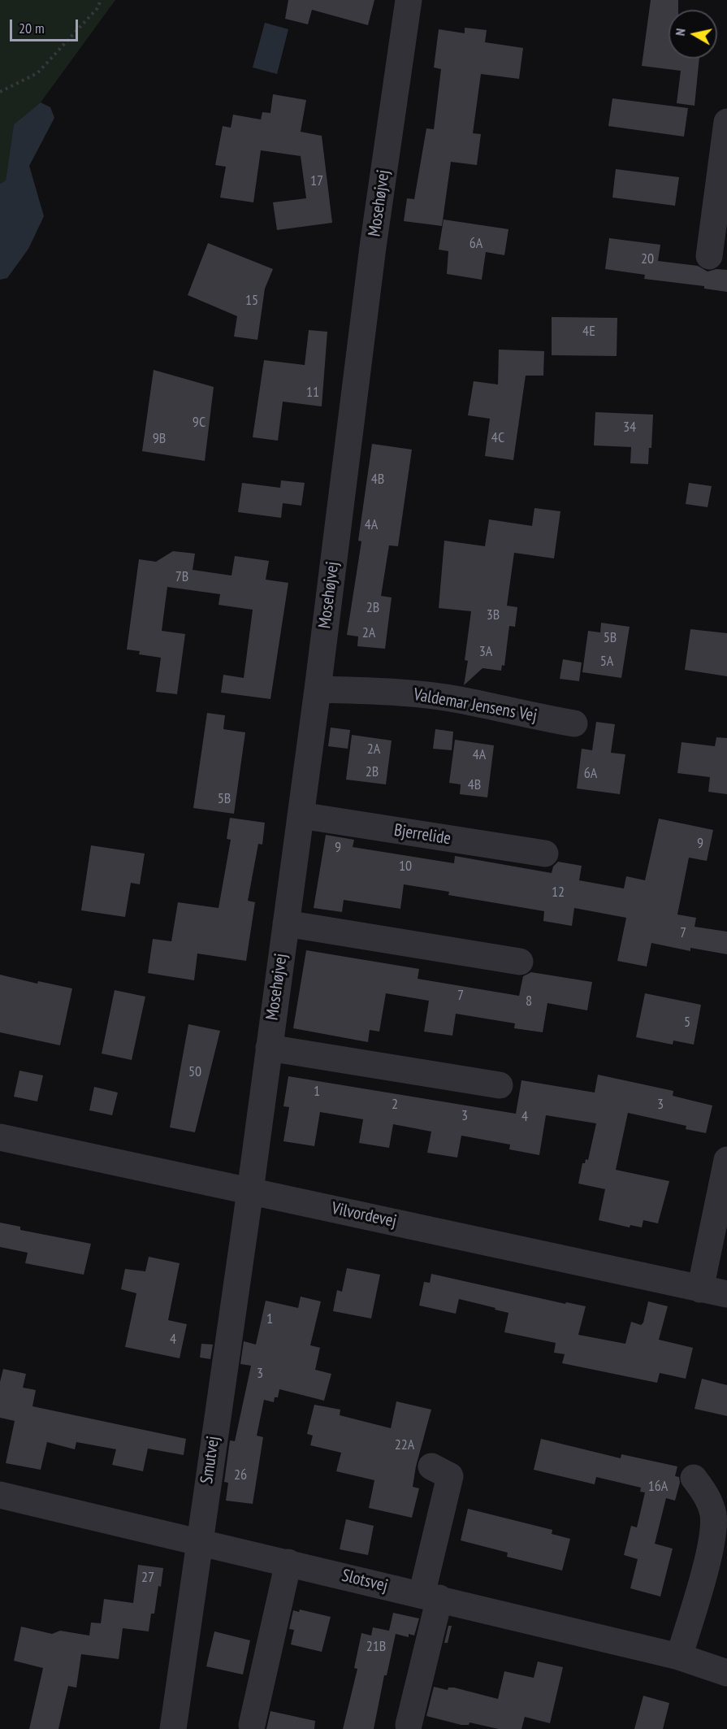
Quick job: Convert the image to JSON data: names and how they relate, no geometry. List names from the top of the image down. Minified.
{"streets":{"street":["Mosehøjvej","Valdemar Jensens Vej","Bjerrelide","Vilvordevej","Smutvej","Slotsvej"]},"crossings":[["Mosehøjvej","Valdemar Jensens Vej"],["Mosehøjvej","Bjerrelide"],["Mosehøjvej","Vilvordevej"],["Mosehøjvej","Smutvej"],["Vilvordevej","Smutvej"],["Smutvej","Slotsvej"]],"house_numbers":["17","6A","20","15","4E","11","9C","34","4C","9B","4B","4A","7B","2B","3B","2A","5B","3A","5A","2A","4A","2B","6A","4B","5B","9","9","10","12","7","7","8","5","50","1","2","3","3","4","1","4","3","22A","26","16A","27","21B"],"scale_bar":"20 m","north":"left"}
